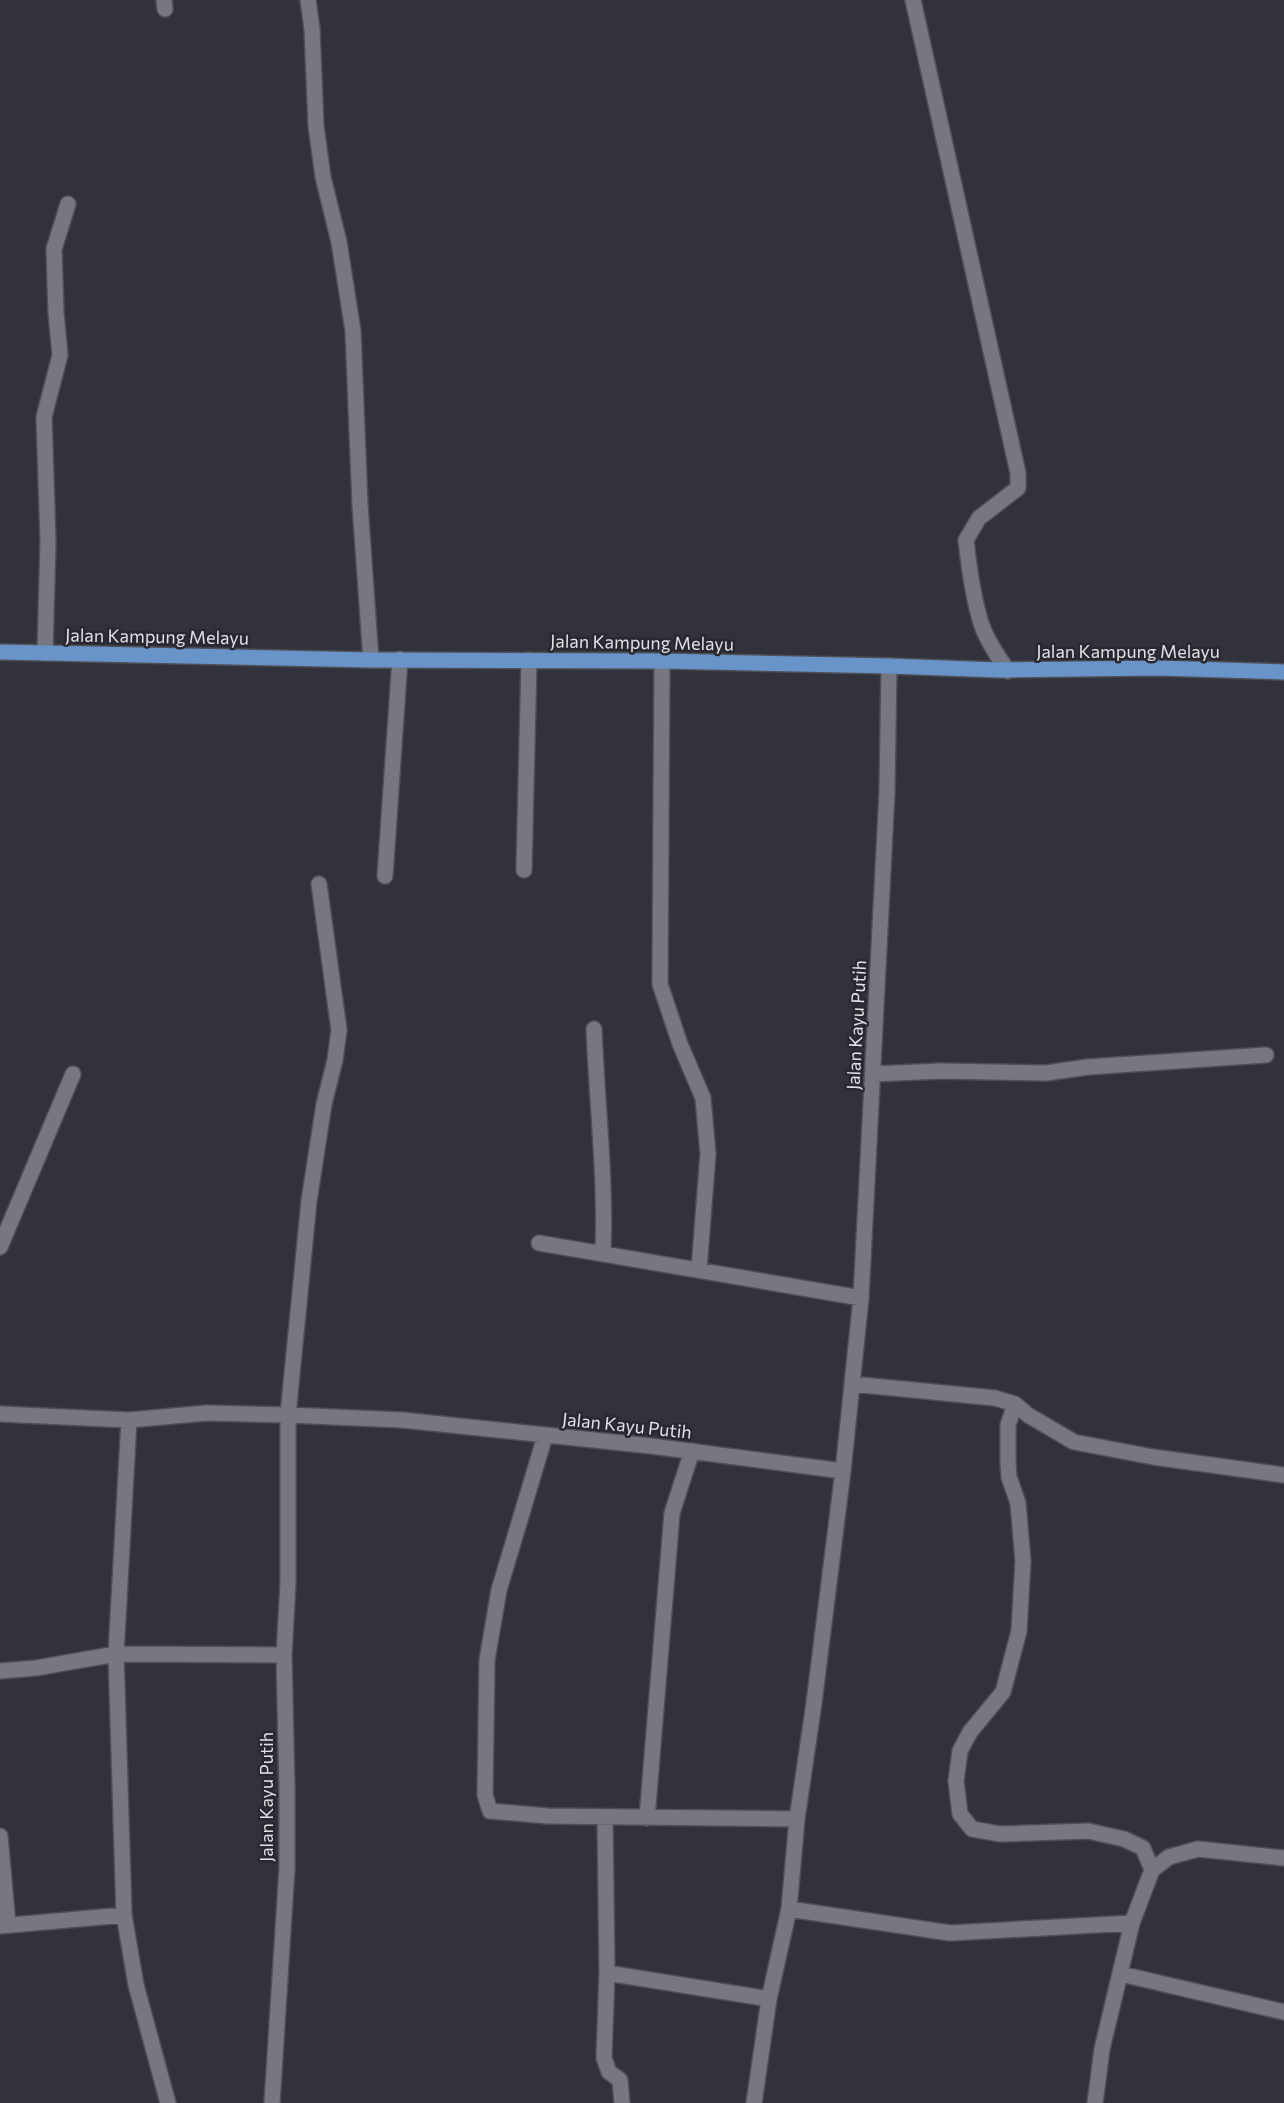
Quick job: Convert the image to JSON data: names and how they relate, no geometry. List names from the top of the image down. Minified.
{"streets":{"main road":["Jalan Kampung Melayu"],"street":["Jalan Kayu Putih"]},"crossings":[["Jalan Kampung Melayu","Jalan Kayu Putih"]]}
